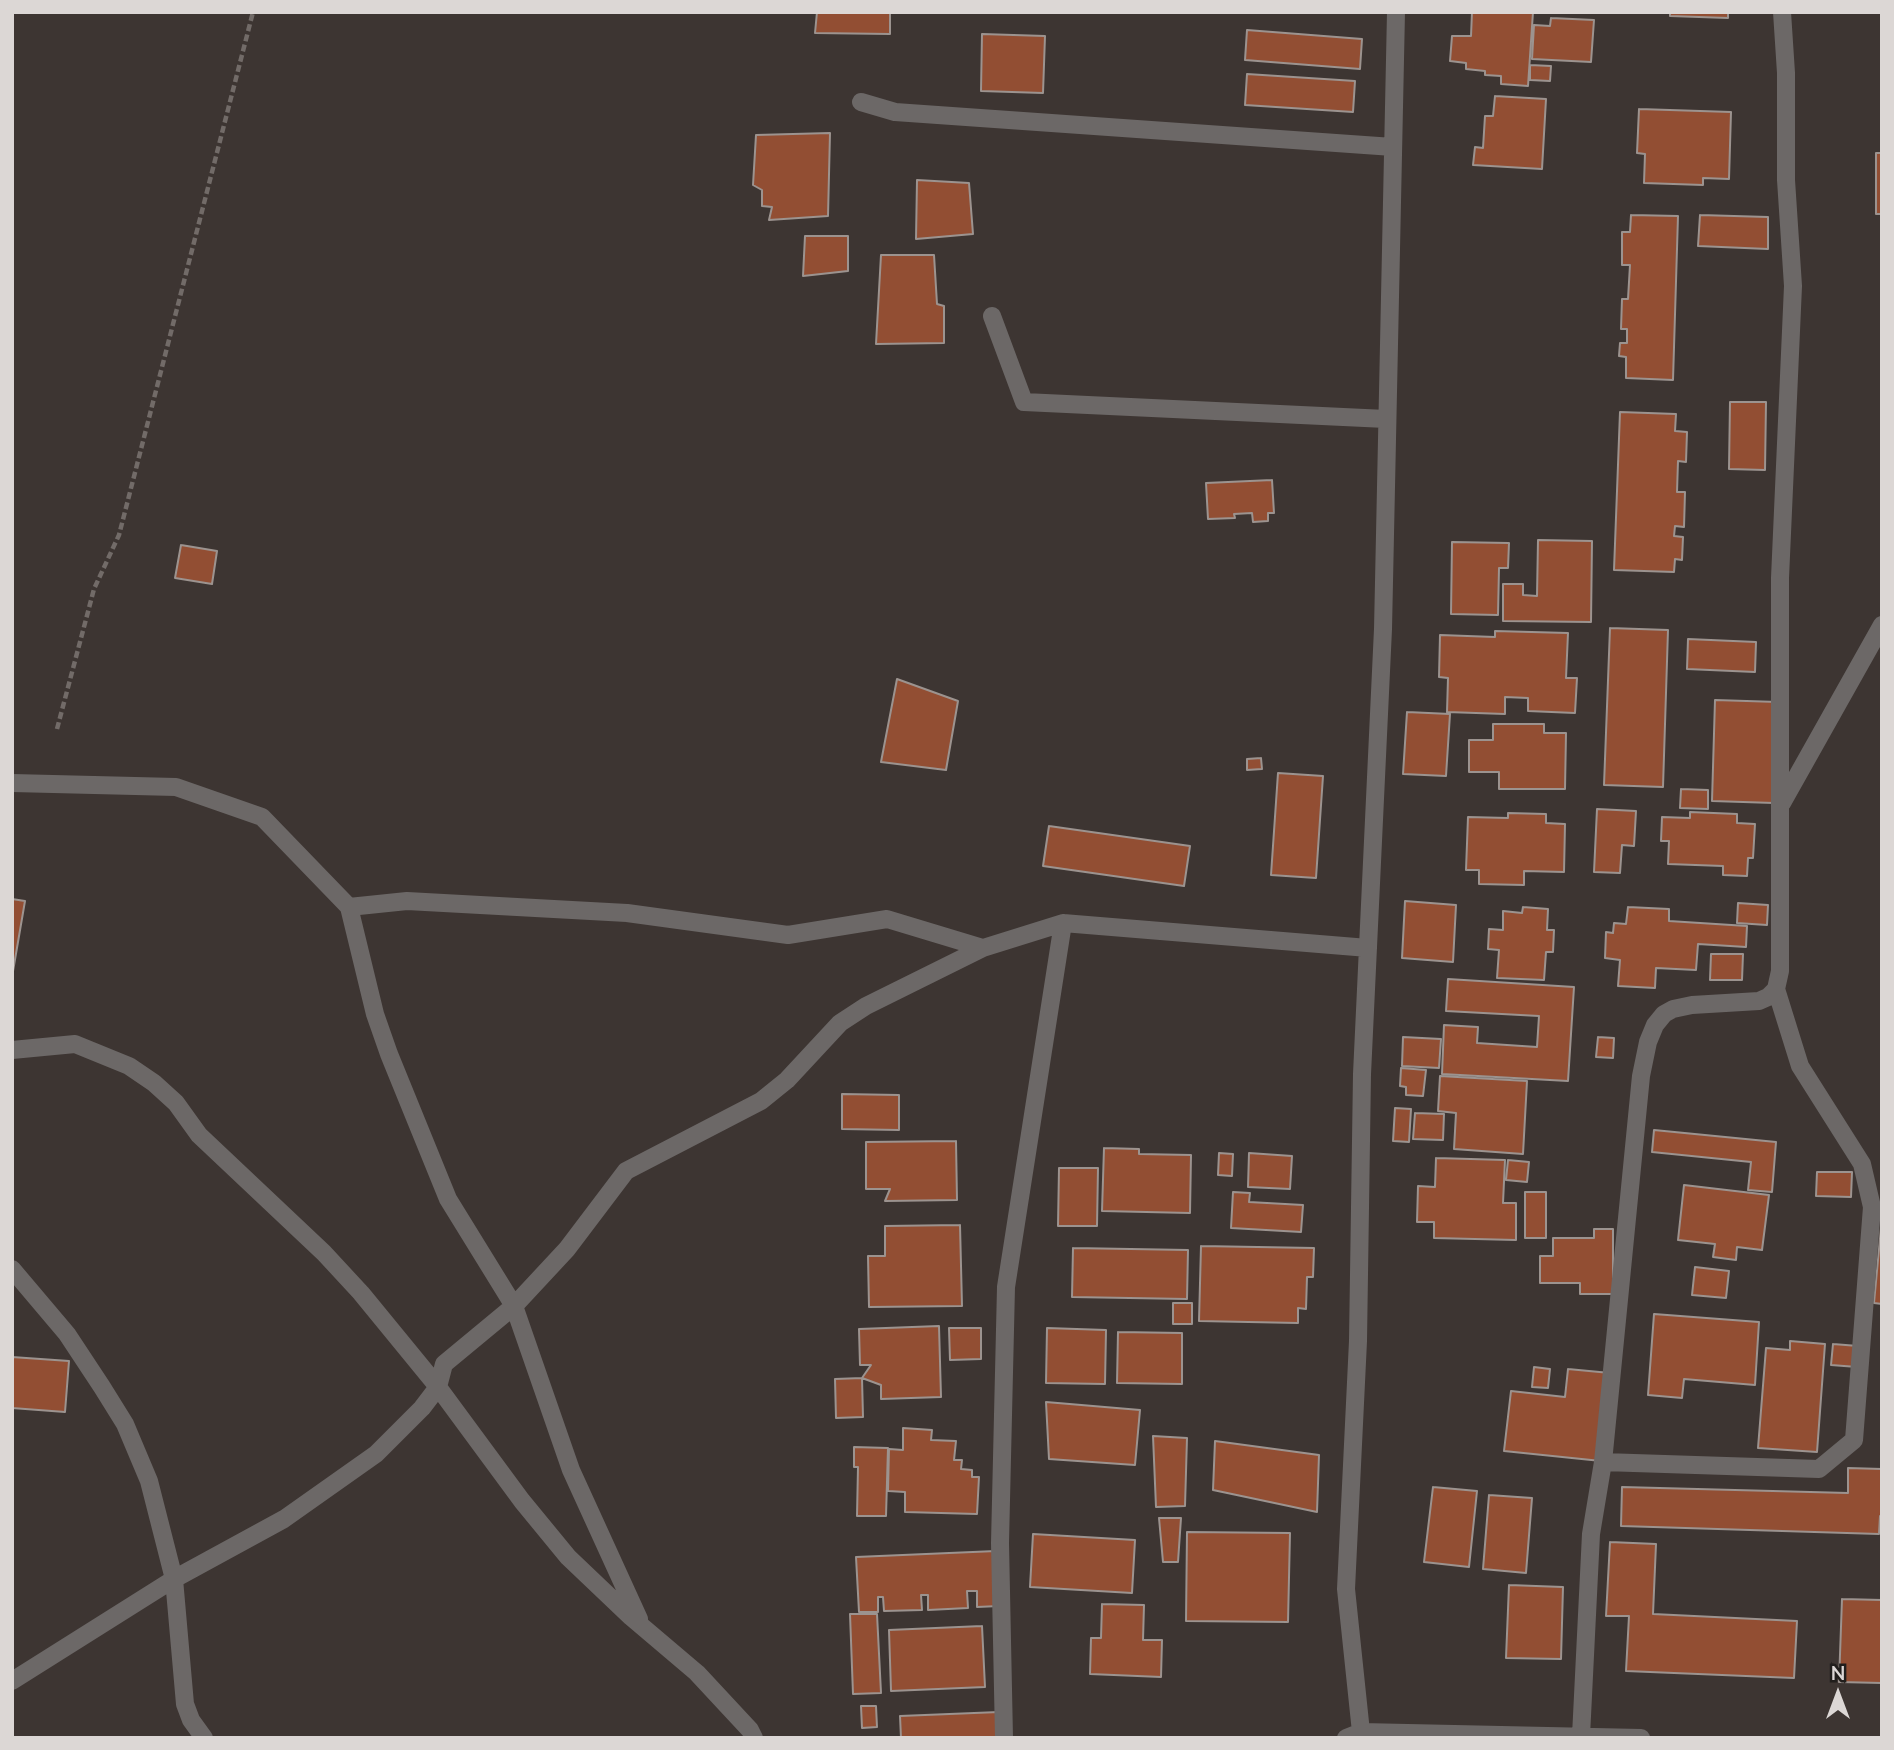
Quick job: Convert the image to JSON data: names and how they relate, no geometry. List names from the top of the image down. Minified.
{"north":"top"}
